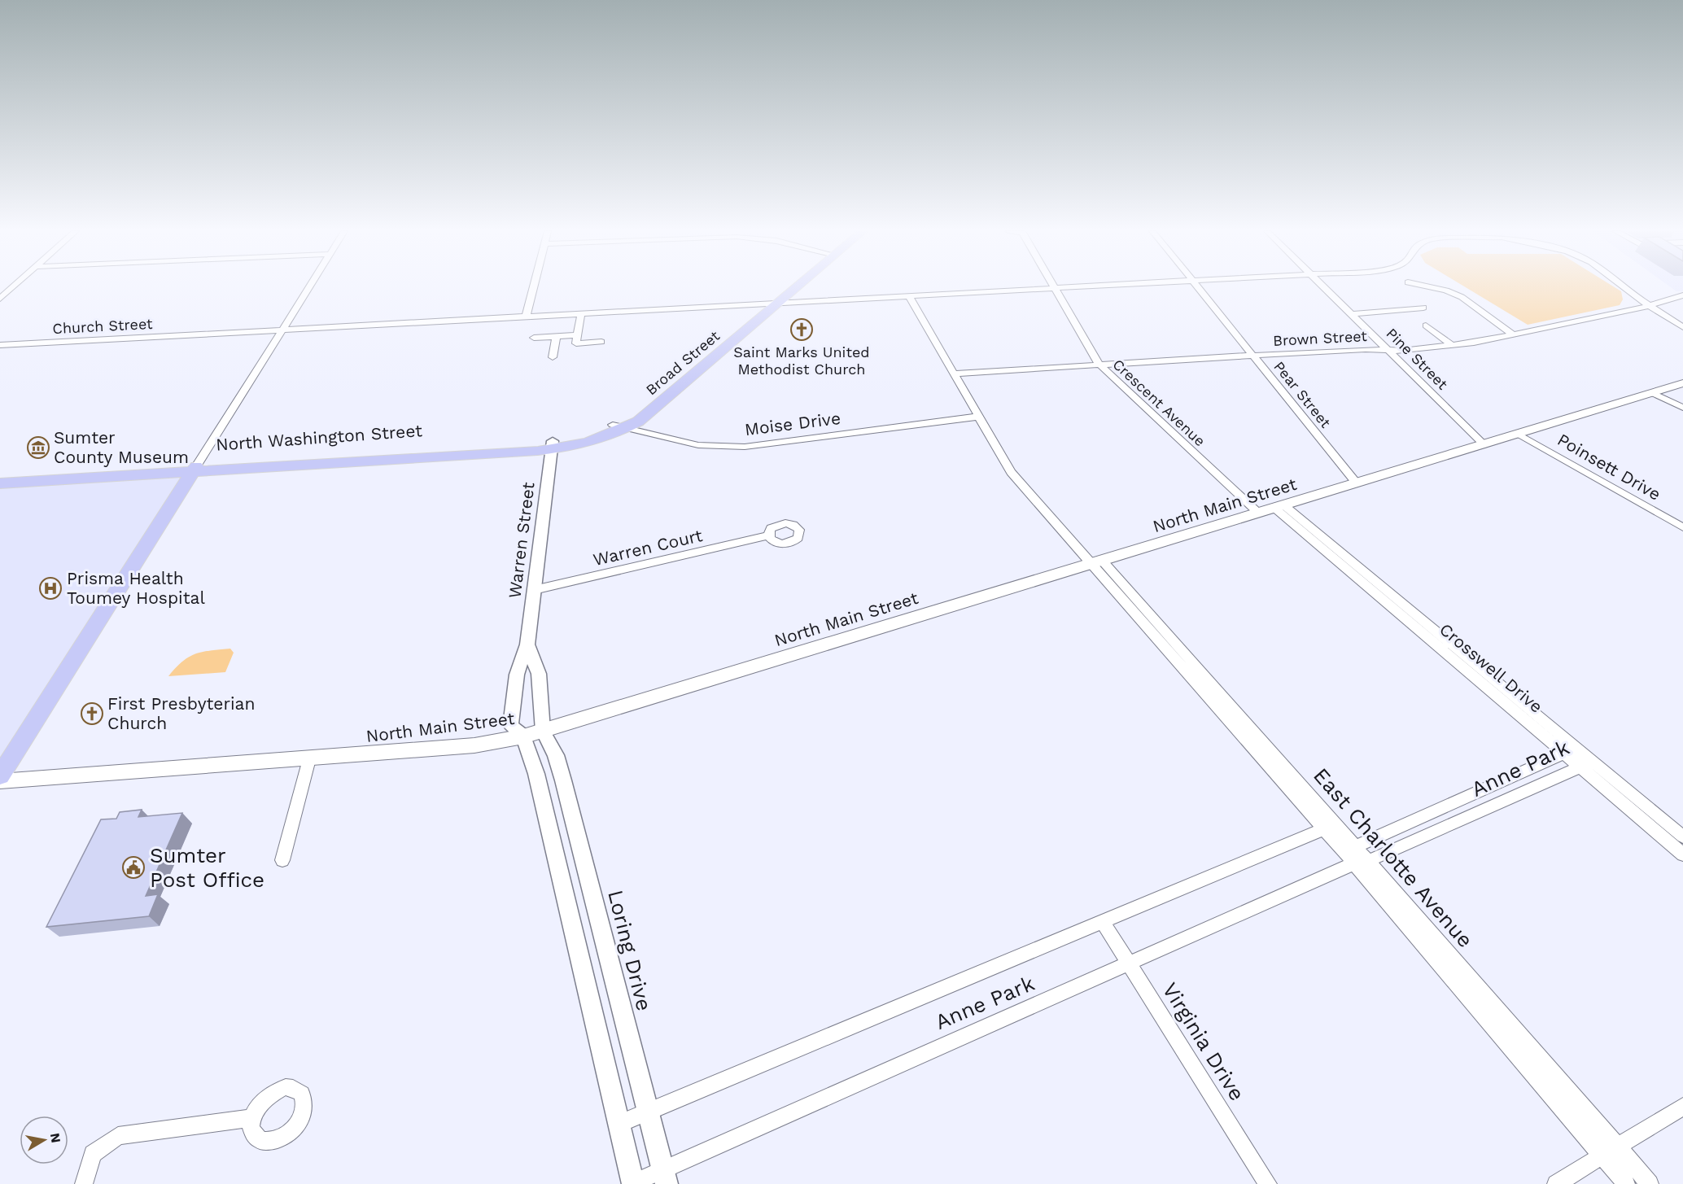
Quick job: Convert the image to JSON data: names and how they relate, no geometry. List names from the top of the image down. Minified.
{"streets":{"main road":["Broad Street","North Washington Street","North Main Street"],"street":["Church Street","Brown Street","Pine Street","Pear Street","Crescent Avenue","Moise Drive","Poinsett Drive","Warren Street","Warren Court","Crosswell Drive","Anne Park","East Charlotte Avenue","Loring Drive","Virginia Drive"]},"crossings":[["Church Street","Brown Street"],["Church Street","Broad Street"],["Church Street","Crescent Avenue"],["Church Street","East Charlotte Avenue"],["Brown Street","Pine Street"],["Brown Street","Pear Street"],["Brown Street","Crescent Avenue"],["Brown Street","East Charlotte Avenue"],["Pine Street","North Main Street"],["Broad Street","Moise Drive"],["Broad Street","North Washington Street"],["Broad Street","Warren Street"],["Pear Street","North Main Street"],["Crescent Avenue","North Main Street"],["Moise Drive","East Charlotte Avenue"],["North Washington Street","Warren Street"],["Poinsett Drive","North Main Street"],["North Main Street","Warren Street"],["North Main Street","Crosswell Drive"],["North Main Street","East Charlotte Avenue"],["North Main Street","Loring Drive"],["Warren Street","Warren Court"],["Warren Street","Loring Drive"],["Crosswell Drive","Anne Park"],["Anne Park","East Charlotte Avenue"],["Anne Park","Loring Drive"],["Anne Park","Virginia Drive"]],"places":{"church":["Saint Marks United Methodist Church","First Presbyterian Church"],"museum":["Sumter County Museum"],"hospital":["Prisma Health Toumey Hospital"],"public building":["Sumter Post Office"]},"north":"right"}
